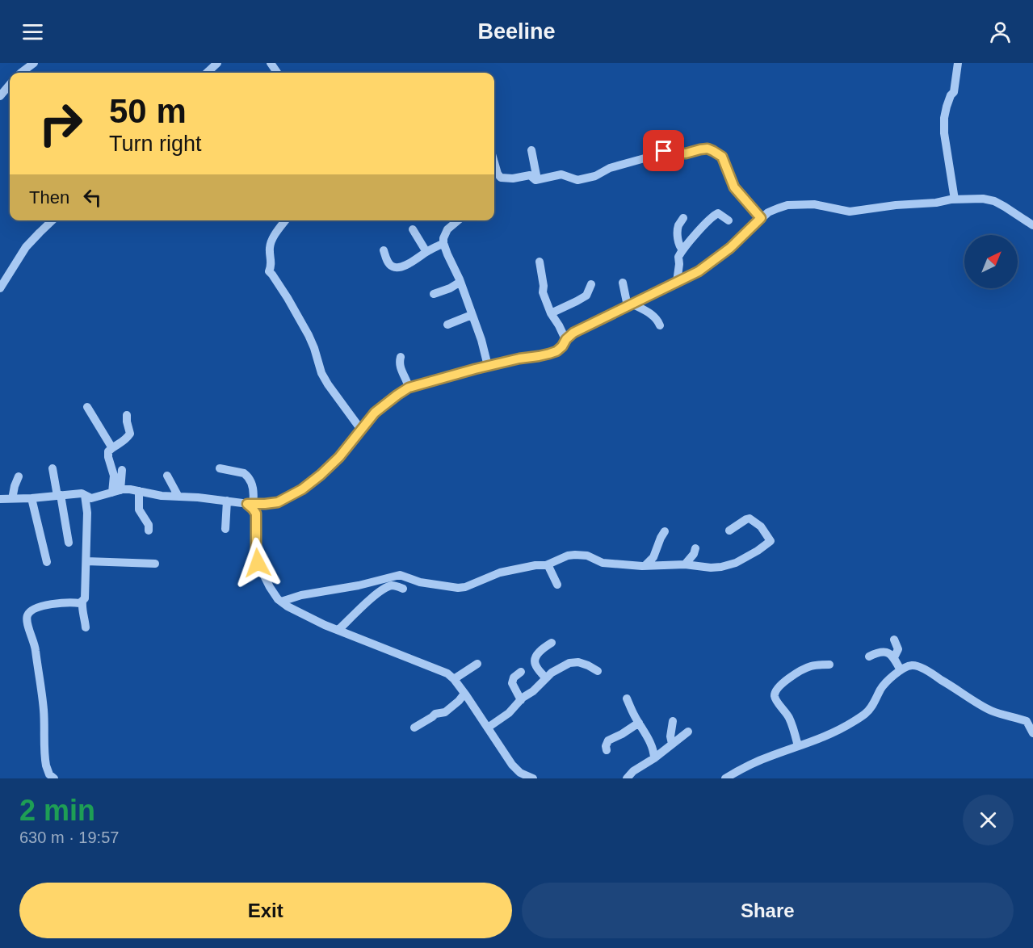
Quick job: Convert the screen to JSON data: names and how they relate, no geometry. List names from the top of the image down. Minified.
{"north":"top right","page":{"header":"Beeline","turn":["50 m","Turn right"],"then":"Then","heading":["2 min","630 m · 19:57"],"buttons":["Exit","Share"]}}
